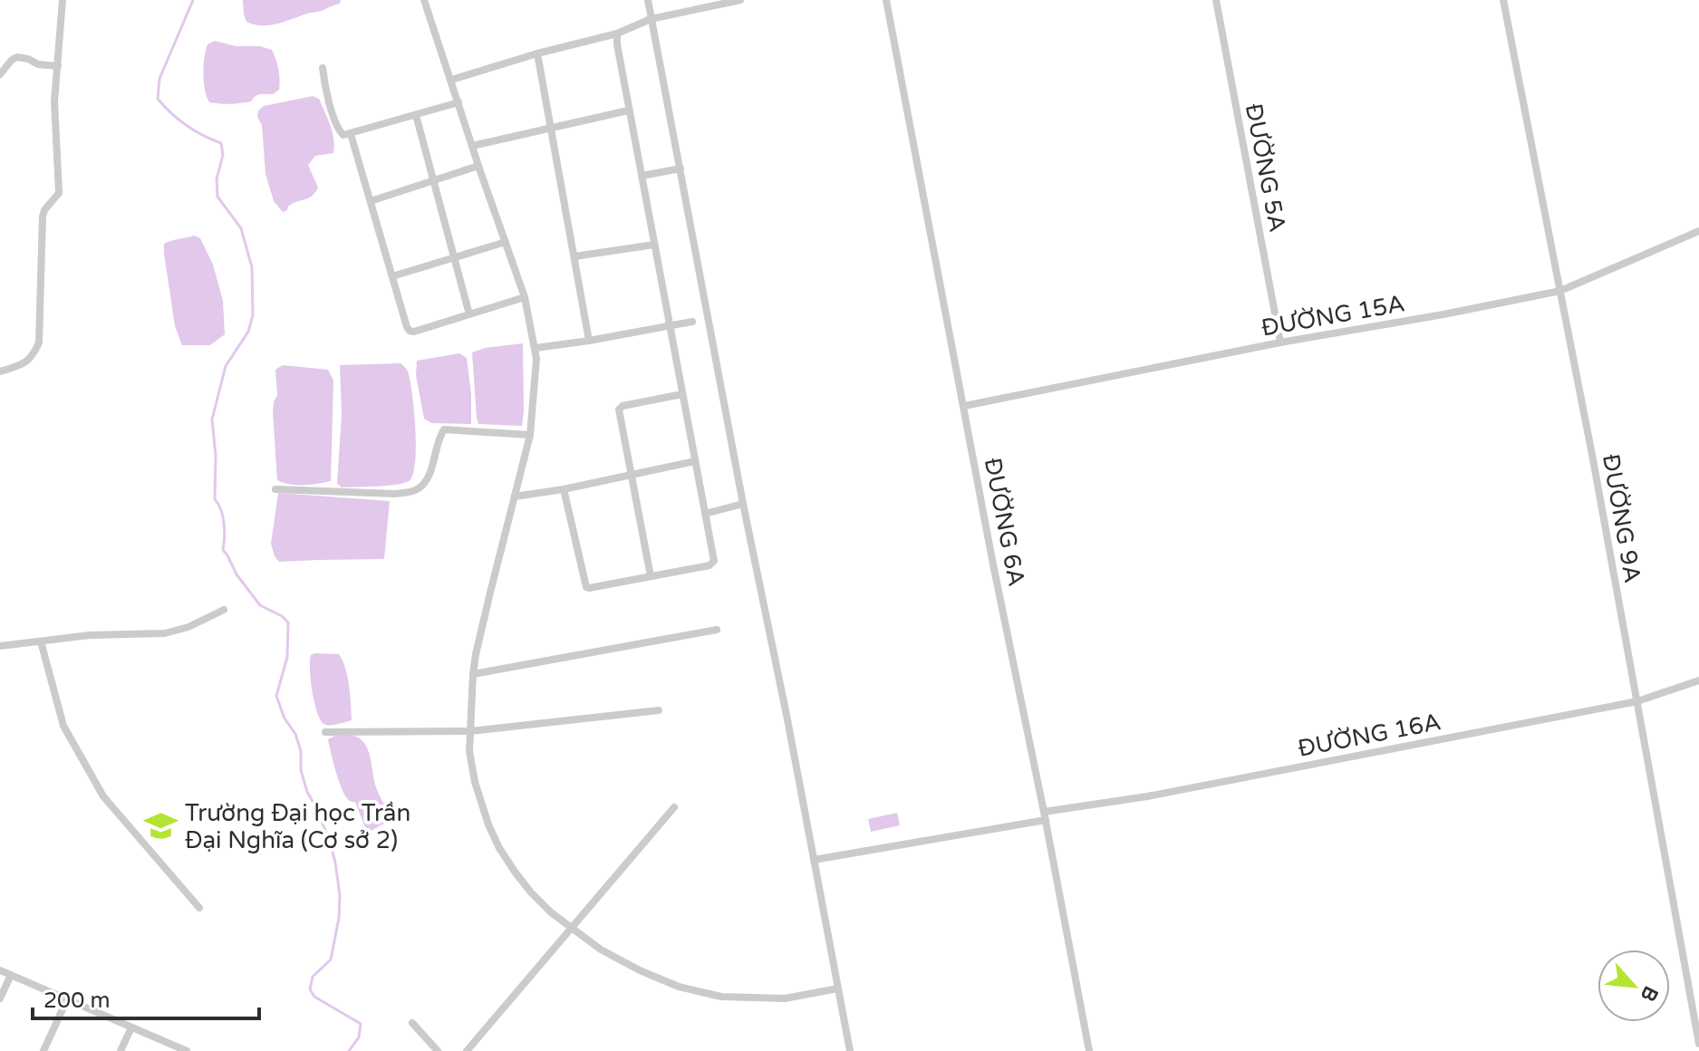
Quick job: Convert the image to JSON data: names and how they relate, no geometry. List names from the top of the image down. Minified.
{"streets":{"street":["ĐƯỜNG 5A","ĐƯỜNG 15A","ĐƯỜNG 9A","ĐƯỜNG 6A","ĐƯỜNG 16A"]},"crossings":[["ĐƯỜNG 5A","ĐƯỜNG 15A"],["ĐƯỜNG 15A","ĐƯỜNG 9A"],["ĐƯỜNG 15A","ĐƯỜNG 6A"],["ĐƯỜNG 9A","ĐƯỜNG 16A"],["ĐƯỜNG 6A","ĐƯỜNG 16A"]],"places":{"school or university":["Trường Đại học Trần Đại Nghĩa (Cơ sở 2)"]},"scale_bar":"200 m","north":"bottom right"}
